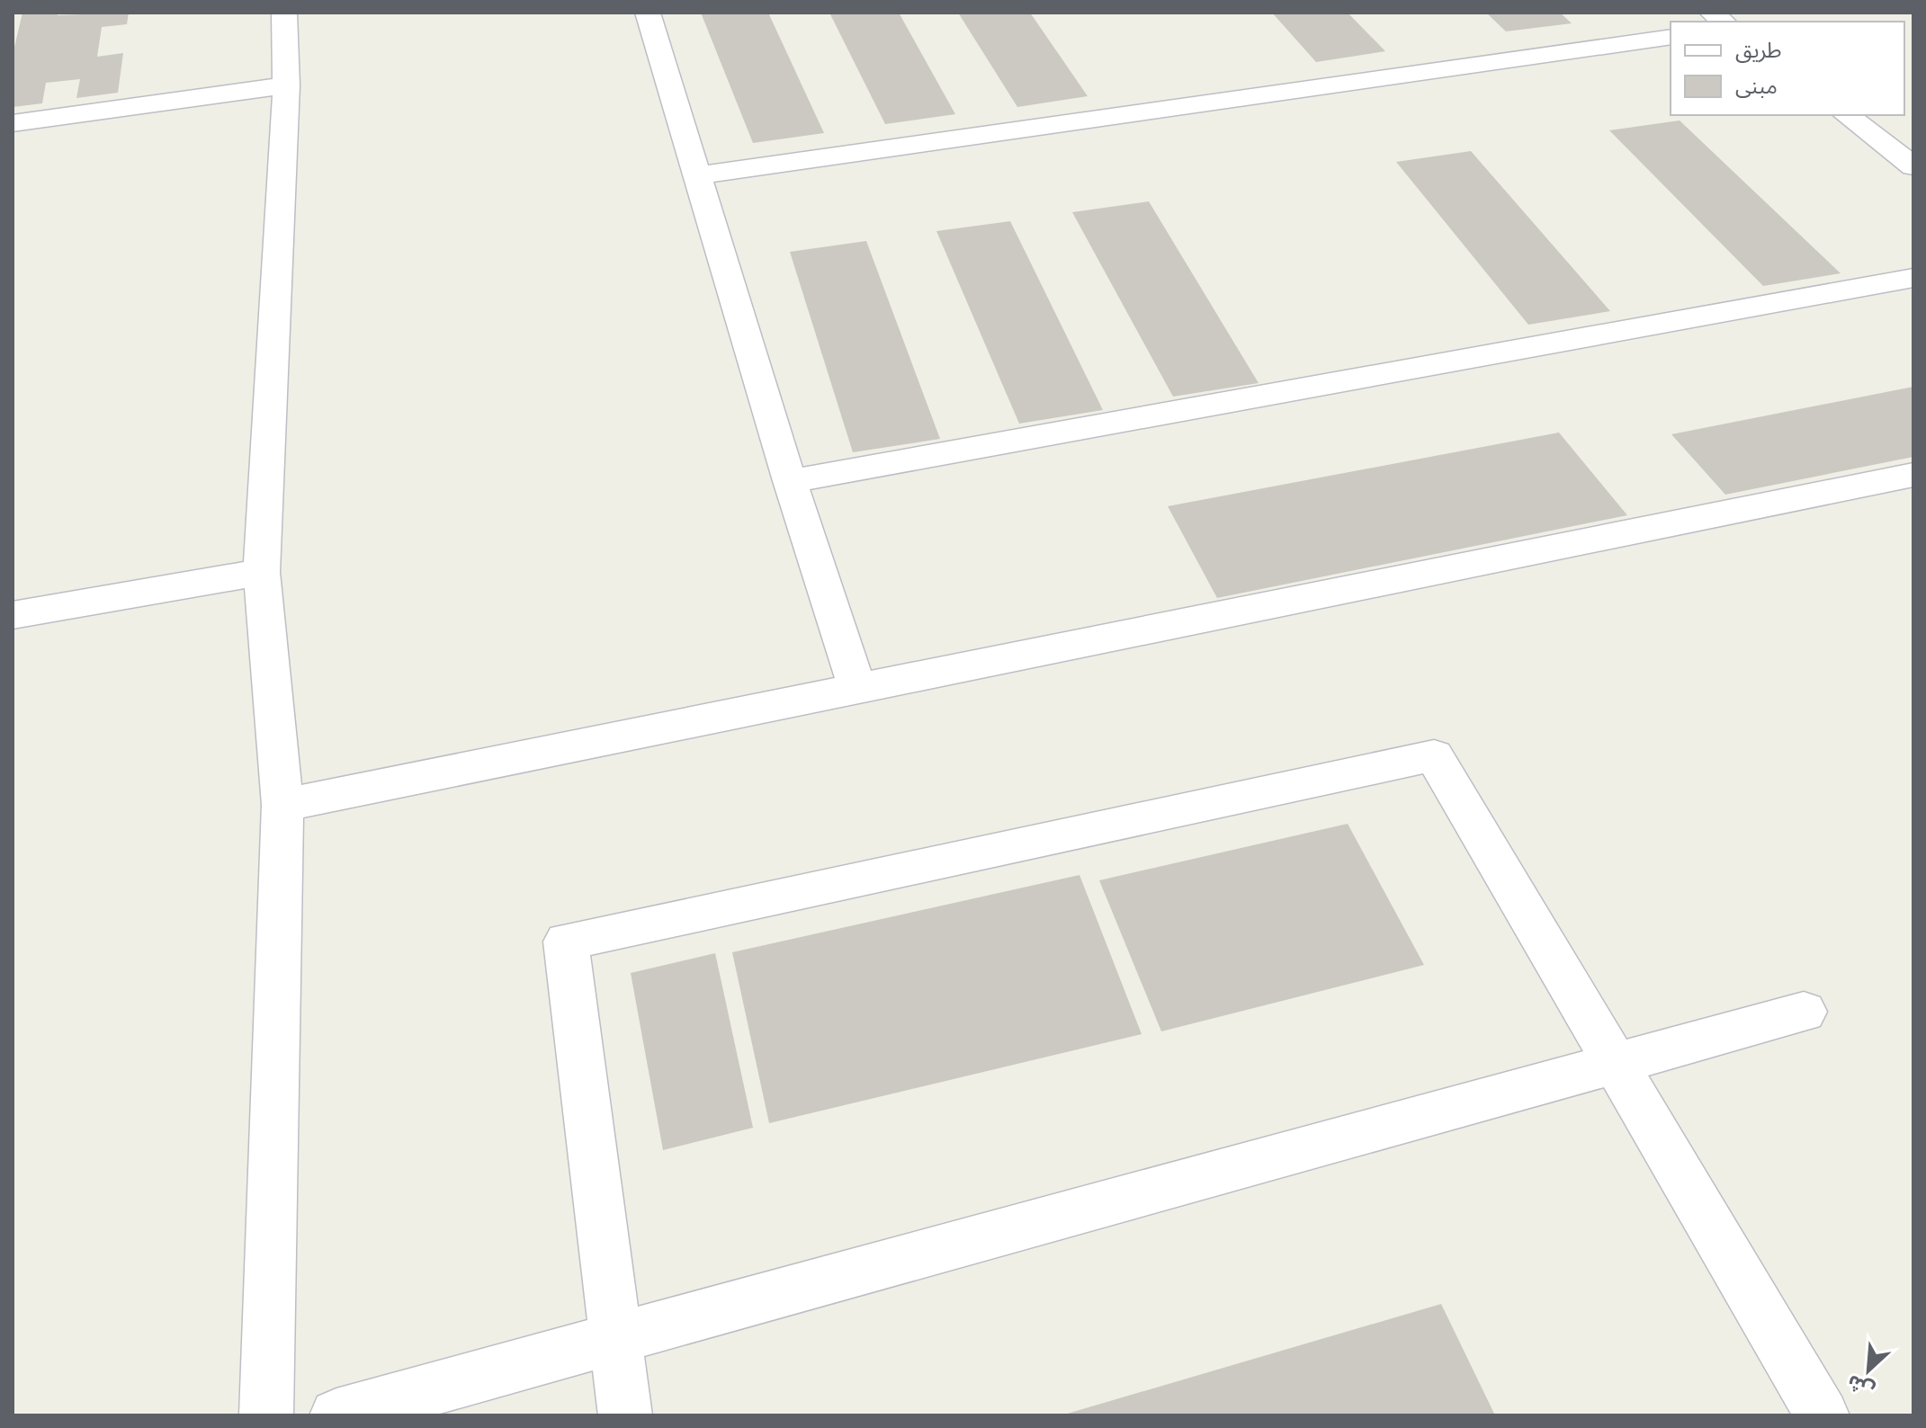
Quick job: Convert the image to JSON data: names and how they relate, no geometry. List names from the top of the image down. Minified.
{"legend":["طريق","مبنى"],"north":"bottom left"}
